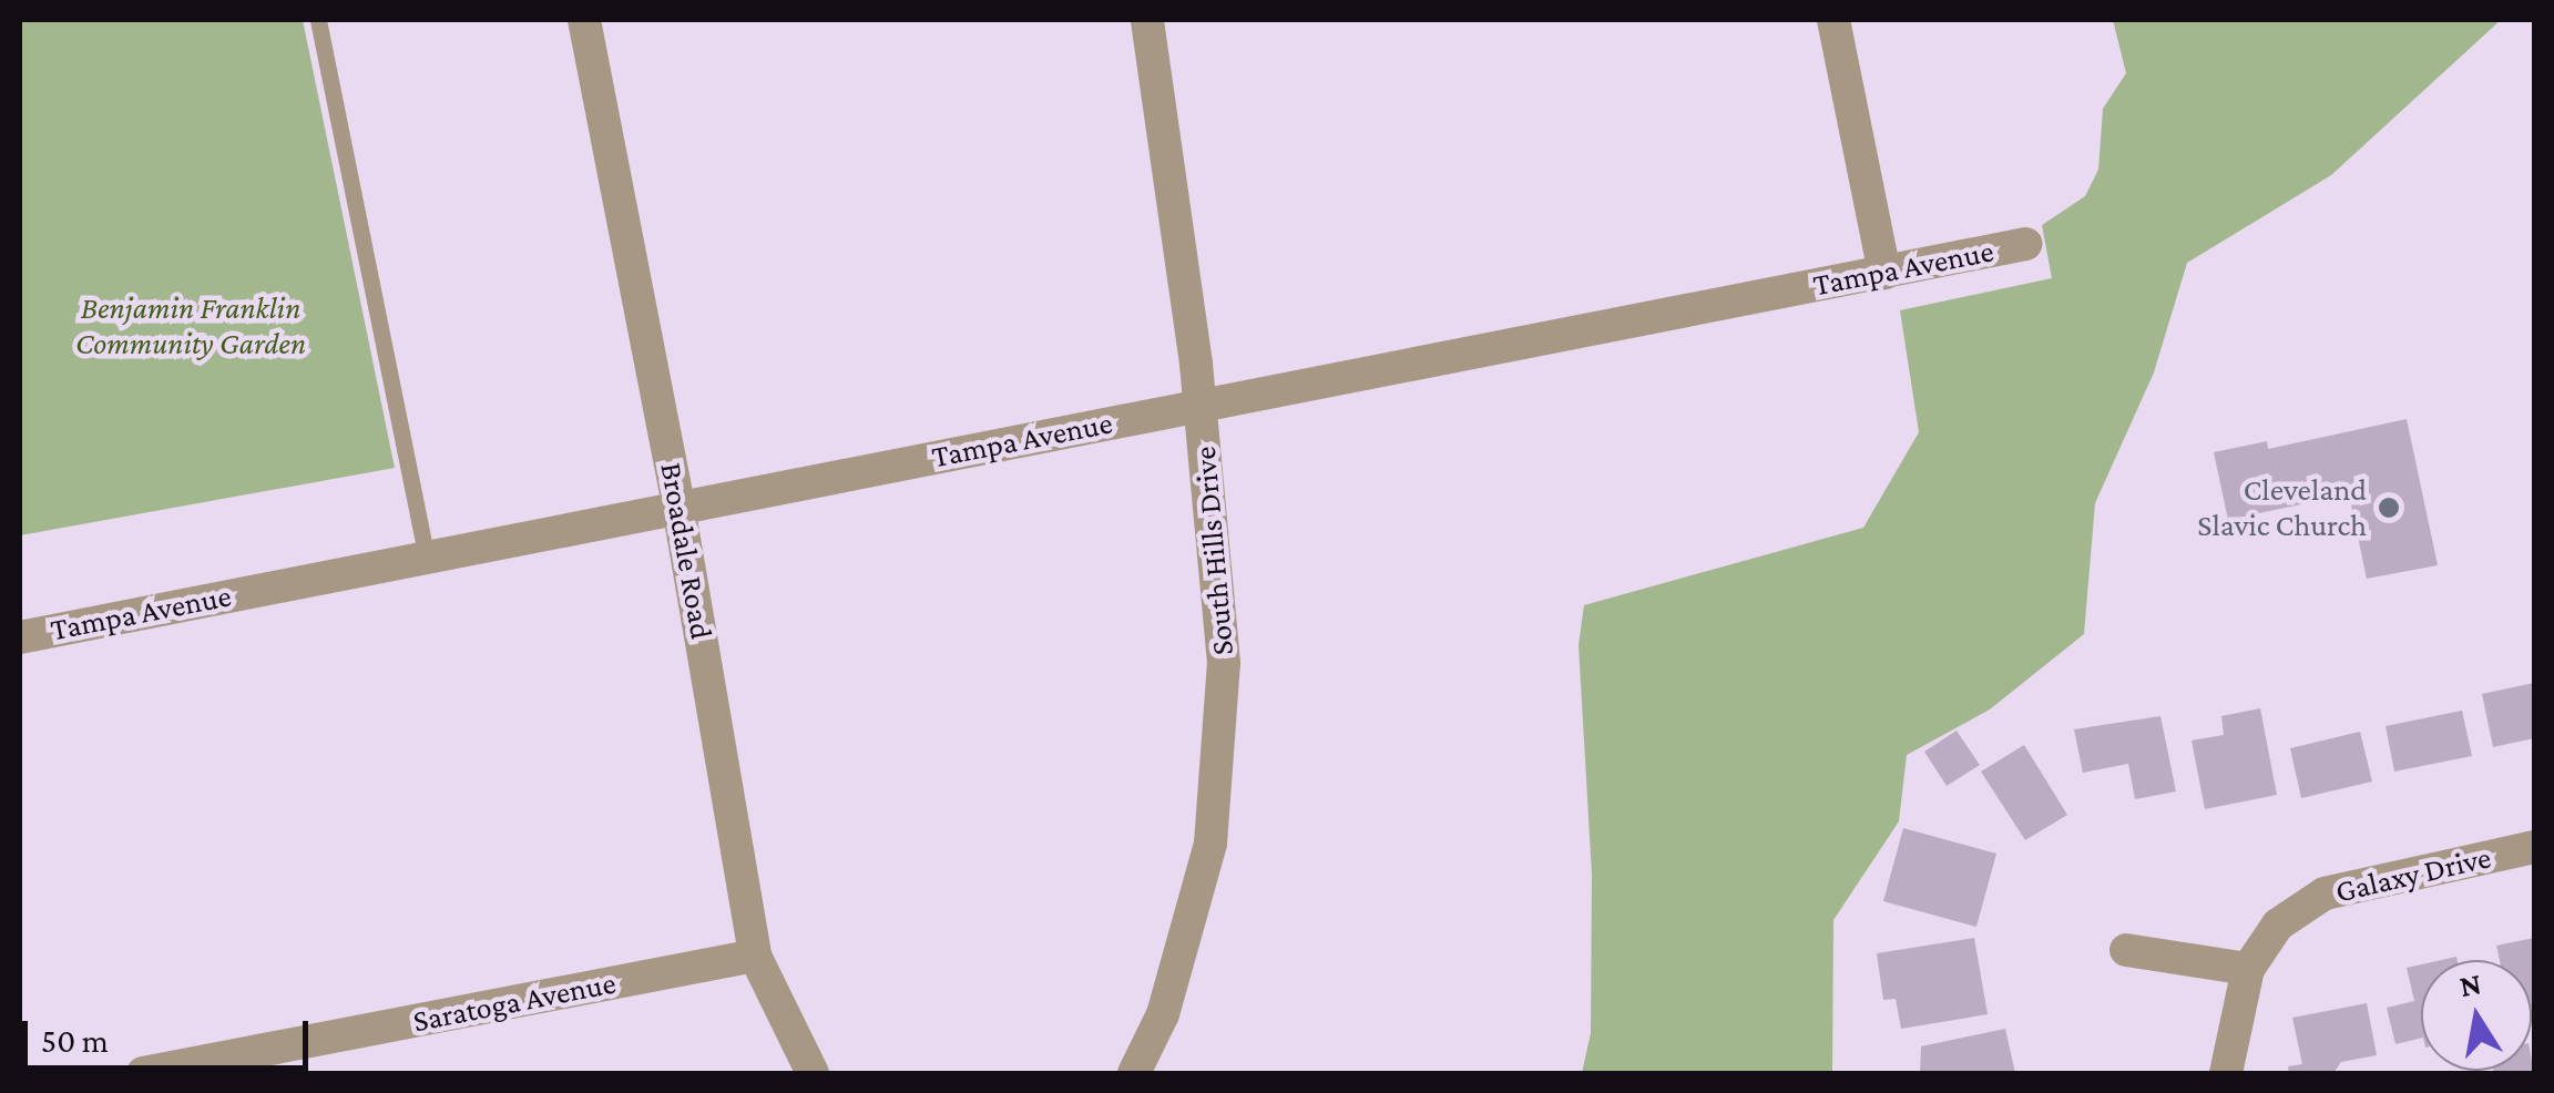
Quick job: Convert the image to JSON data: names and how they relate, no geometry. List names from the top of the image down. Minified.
{"streets":{"street":["Tampa Avenue","Broadale Road","South Hills Drive","Galaxy Drive","Saratoga Avenue"]},"crossings":[["Tampa Avenue","Broadale Road"],["Tampa Avenue","South Hills Drive"],["Broadale Road","Saratoga Avenue"]],"parks":["Benjamin Franklin Community Garden"],"places":["Cleveland Slavic Church"],"scale_bar":"50 m","north":"top"}
